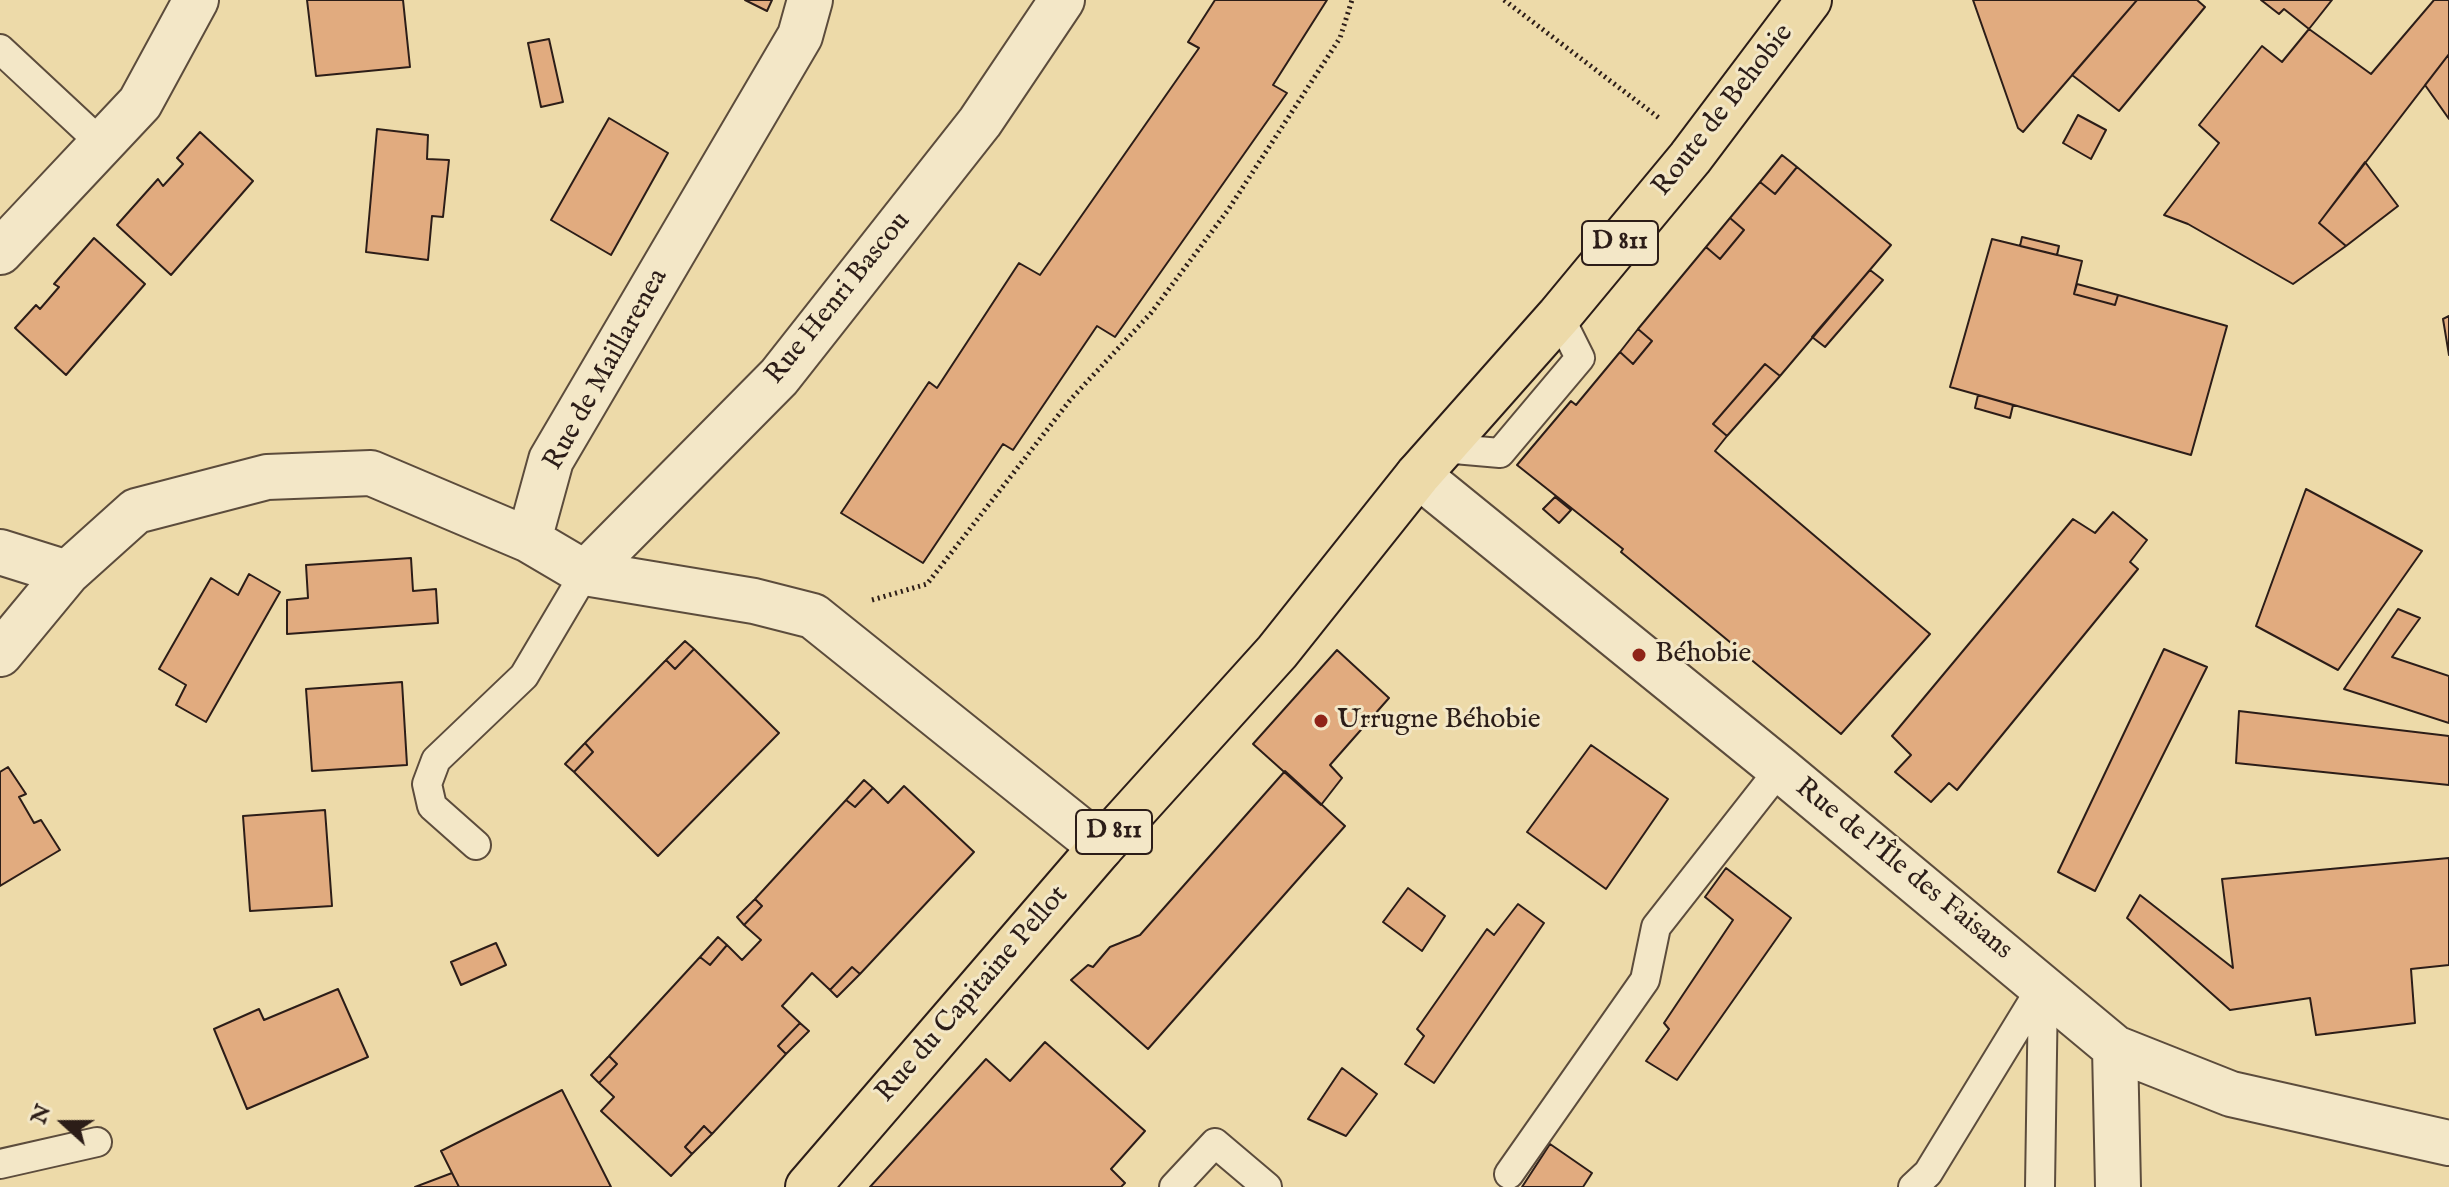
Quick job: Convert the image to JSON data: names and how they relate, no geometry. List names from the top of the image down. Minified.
{"streets":{"main road":["Route de Behobie","D 811","Rue du Capitaine Pellot"],"street":["Rue Henri Bascou","Rue de Maillarenea","Rue de l'Île des Faisans"]},"crossings":[["Route de Behobie","Rue de l'Île des Faisans"],["Route de Behobie","Rue du Capitaine Pellot"],["Rue de l'Île des Faisans","Rue du Capitaine Pellot"]],"places":["Béhobie","Urrugne Béhobie"],"north":"left"}
